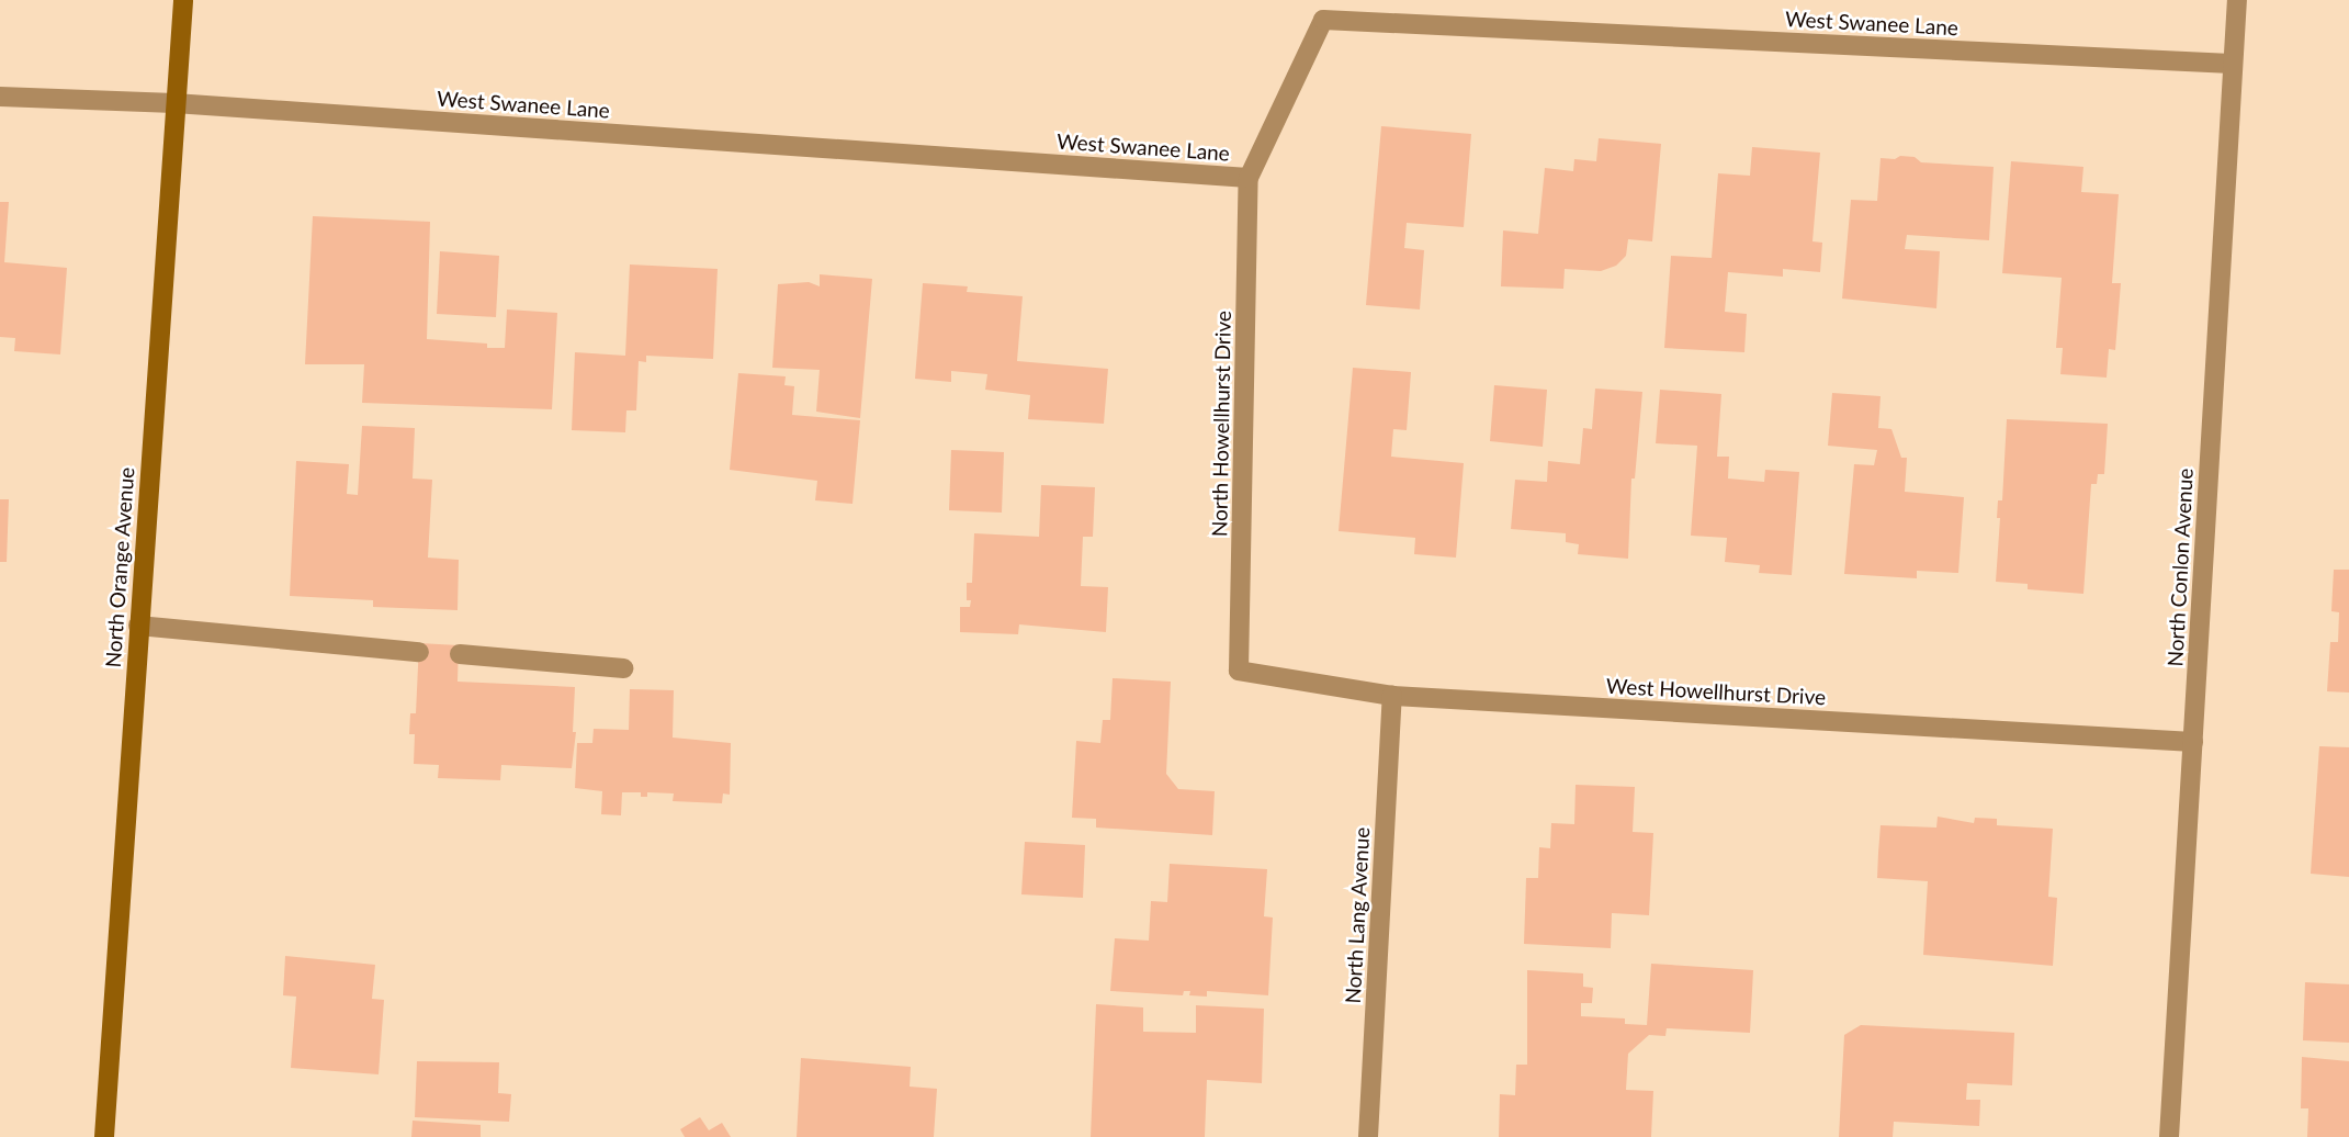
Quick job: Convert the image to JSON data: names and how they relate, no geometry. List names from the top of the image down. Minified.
{"streets":{"street":["West Swanee Lane","North Howellhurst Drive","North Orange Avenue","North Conlon Avenue","West Howellhurst Drive","North Lang Avenue"]},"crossings":[["West Swanee Lane","North Howellhurst Drive"],["West Swanee Lane","North Orange Avenue"],["West Swanee Lane","North Conlon Avenue"],["North Howellhurst Drive","West Howellhurst Drive"],["North Conlon Avenue","West Howellhurst Drive"],["West Howellhurst Drive","North Lang Avenue"]]}
